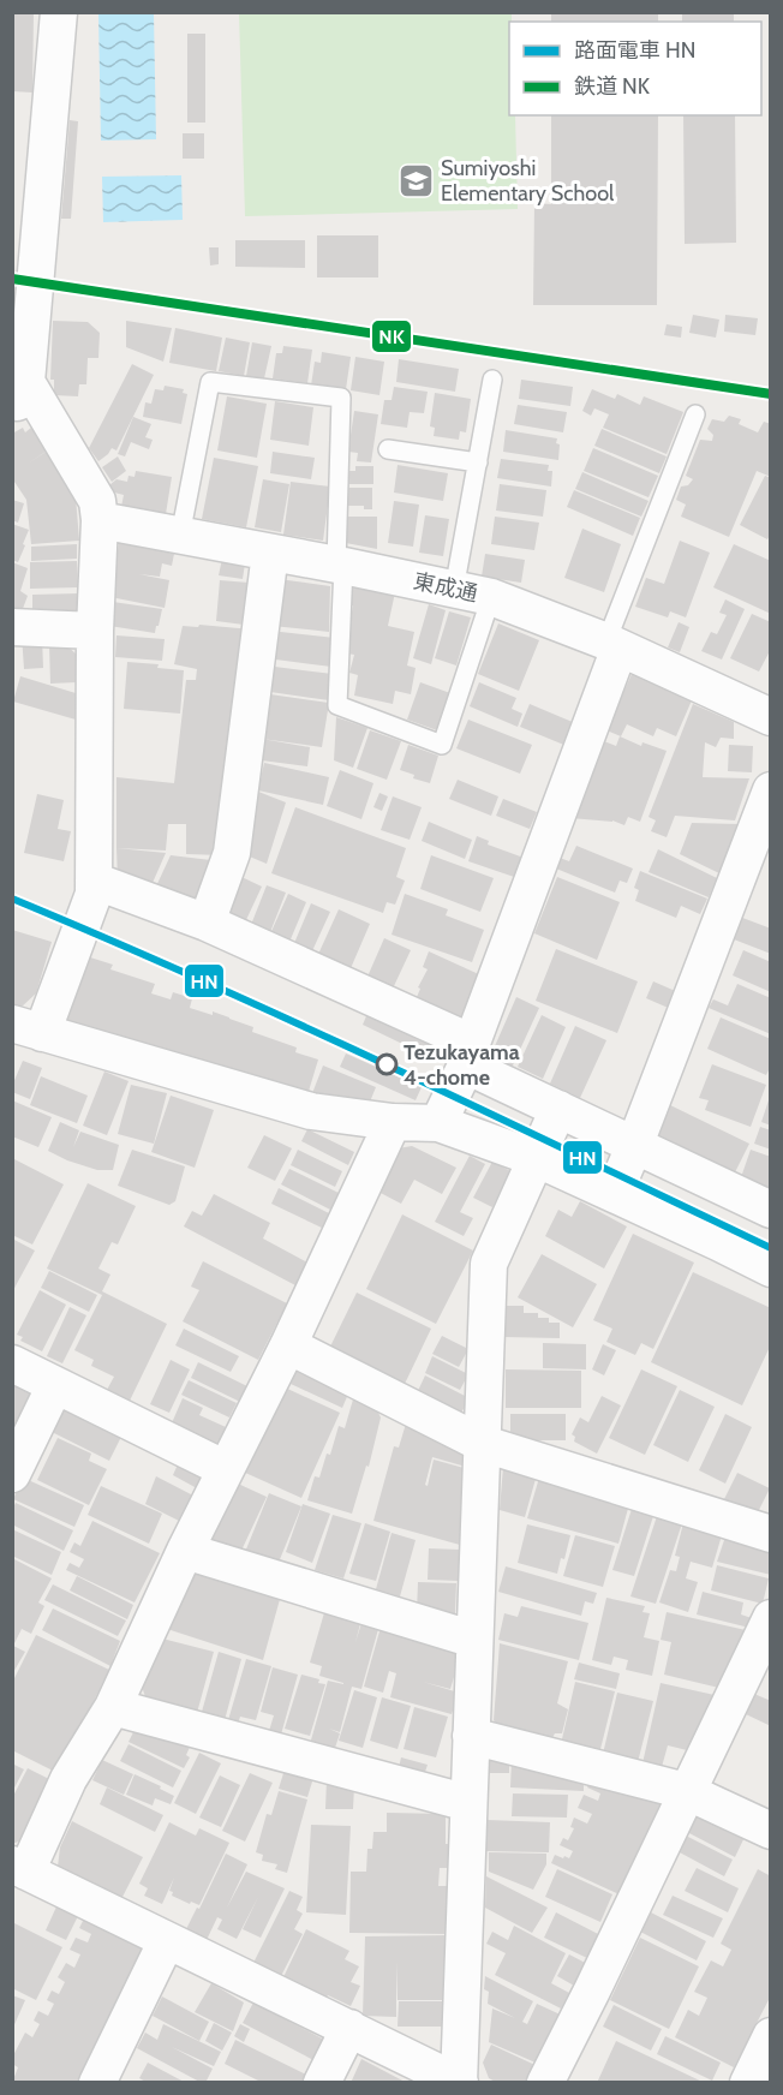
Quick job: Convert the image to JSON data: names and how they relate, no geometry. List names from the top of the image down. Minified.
{"streets":{"street":["東成通"]},"places":{"school or university":["Sumiyoshi Elementary School"],"other":["Tezukayama 4-chome"]},"lines":["rail line NK","tram line HN"],"legend":["路面電車 HN","鉄道 NK"]}
